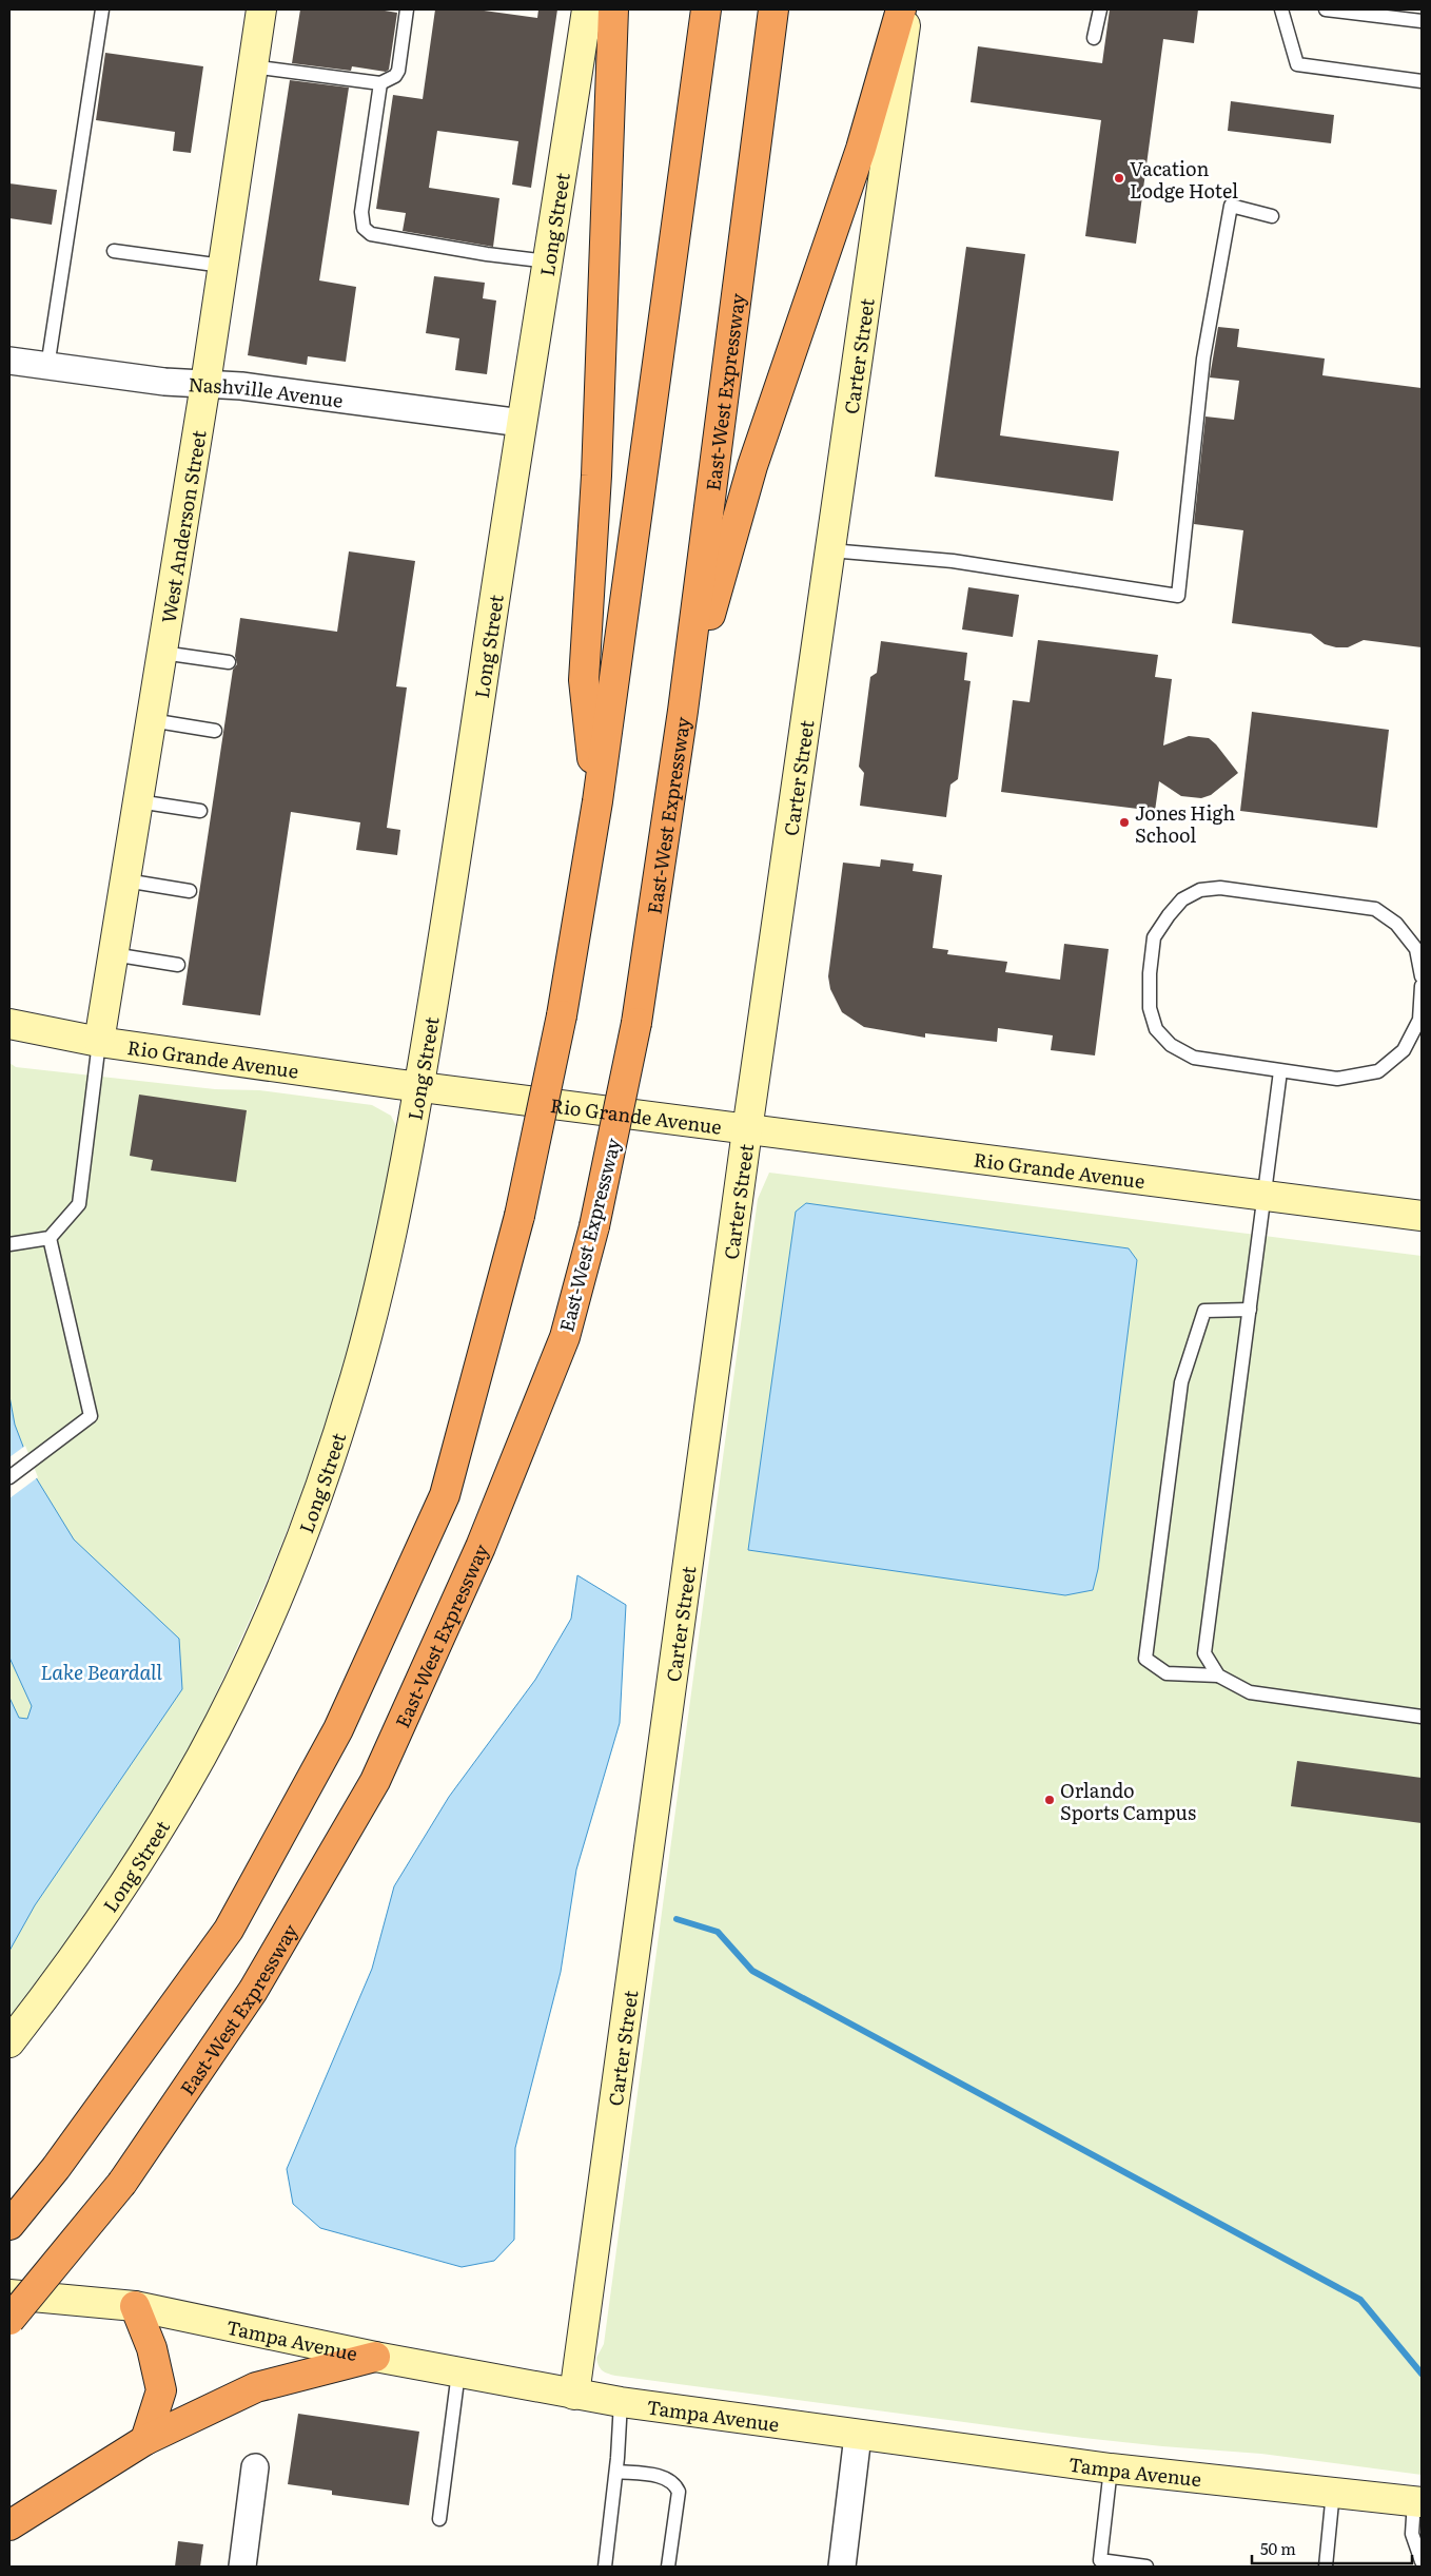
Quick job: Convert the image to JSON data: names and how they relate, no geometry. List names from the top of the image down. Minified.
{"streets":{"highway":["East-West Expressway"],"street":["Long Street","Carter Street","Nashville Avenue","West Anderson Street","Rio Grande Avenue","Tampa Avenue"]},"crossings":[["Long Street","Nashville Avenue"],["Long Street","Rio Grande Avenue"],["Carter Street","Rio Grande Avenue"],["Carter Street","Tampa Avenue"],["Nashville Avenue","West Anderson Street"],["West Anderson Street","Rio Grande Avenue"]],"water":["Lake Beardall"],"places":["Vacation Lodge Hotel","Jones High School","Orlando Sports Campus"],"scale_bar":"50 m"}
